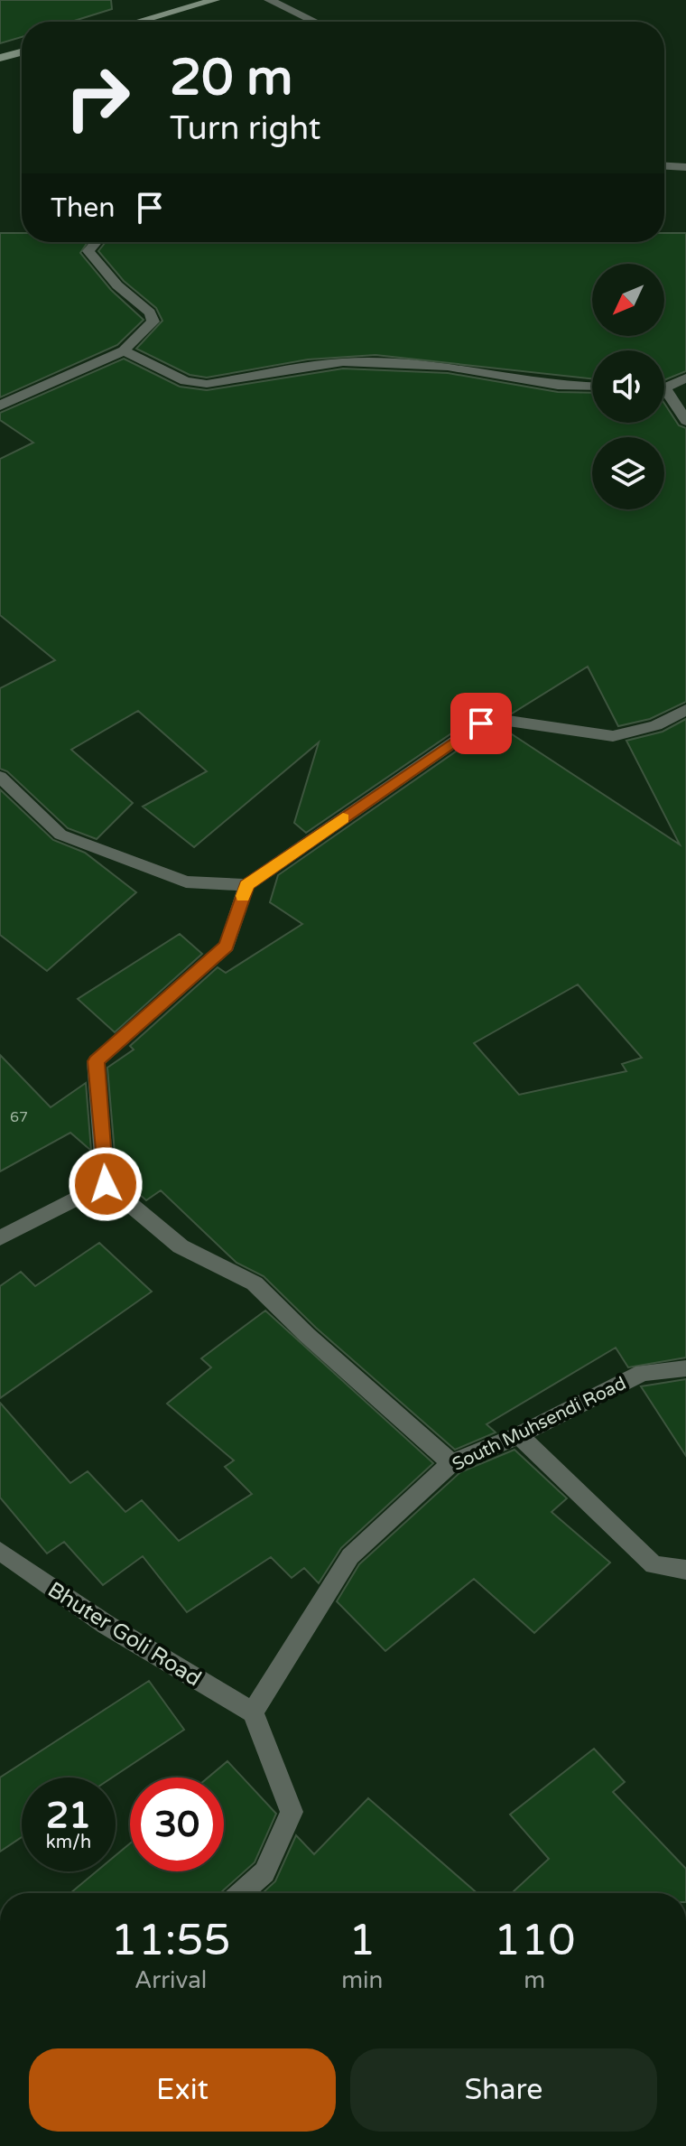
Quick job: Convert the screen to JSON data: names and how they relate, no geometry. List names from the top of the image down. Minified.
{"streets":{"street":["South Muhsendi Road","Bhuter Goli Road"]},"crossings":[["South Muhsendi Road","Bhuter Goli Road"]],"house_numbers":["67"],"north":"bottom left","page":{"turn":["20 m","Turn right"],"then":"Then","speed":"21 km/h","limit":"30","eta":["11:55","Arrival","1","min","110","m"],"buttons":["Exit","Share"]}}
